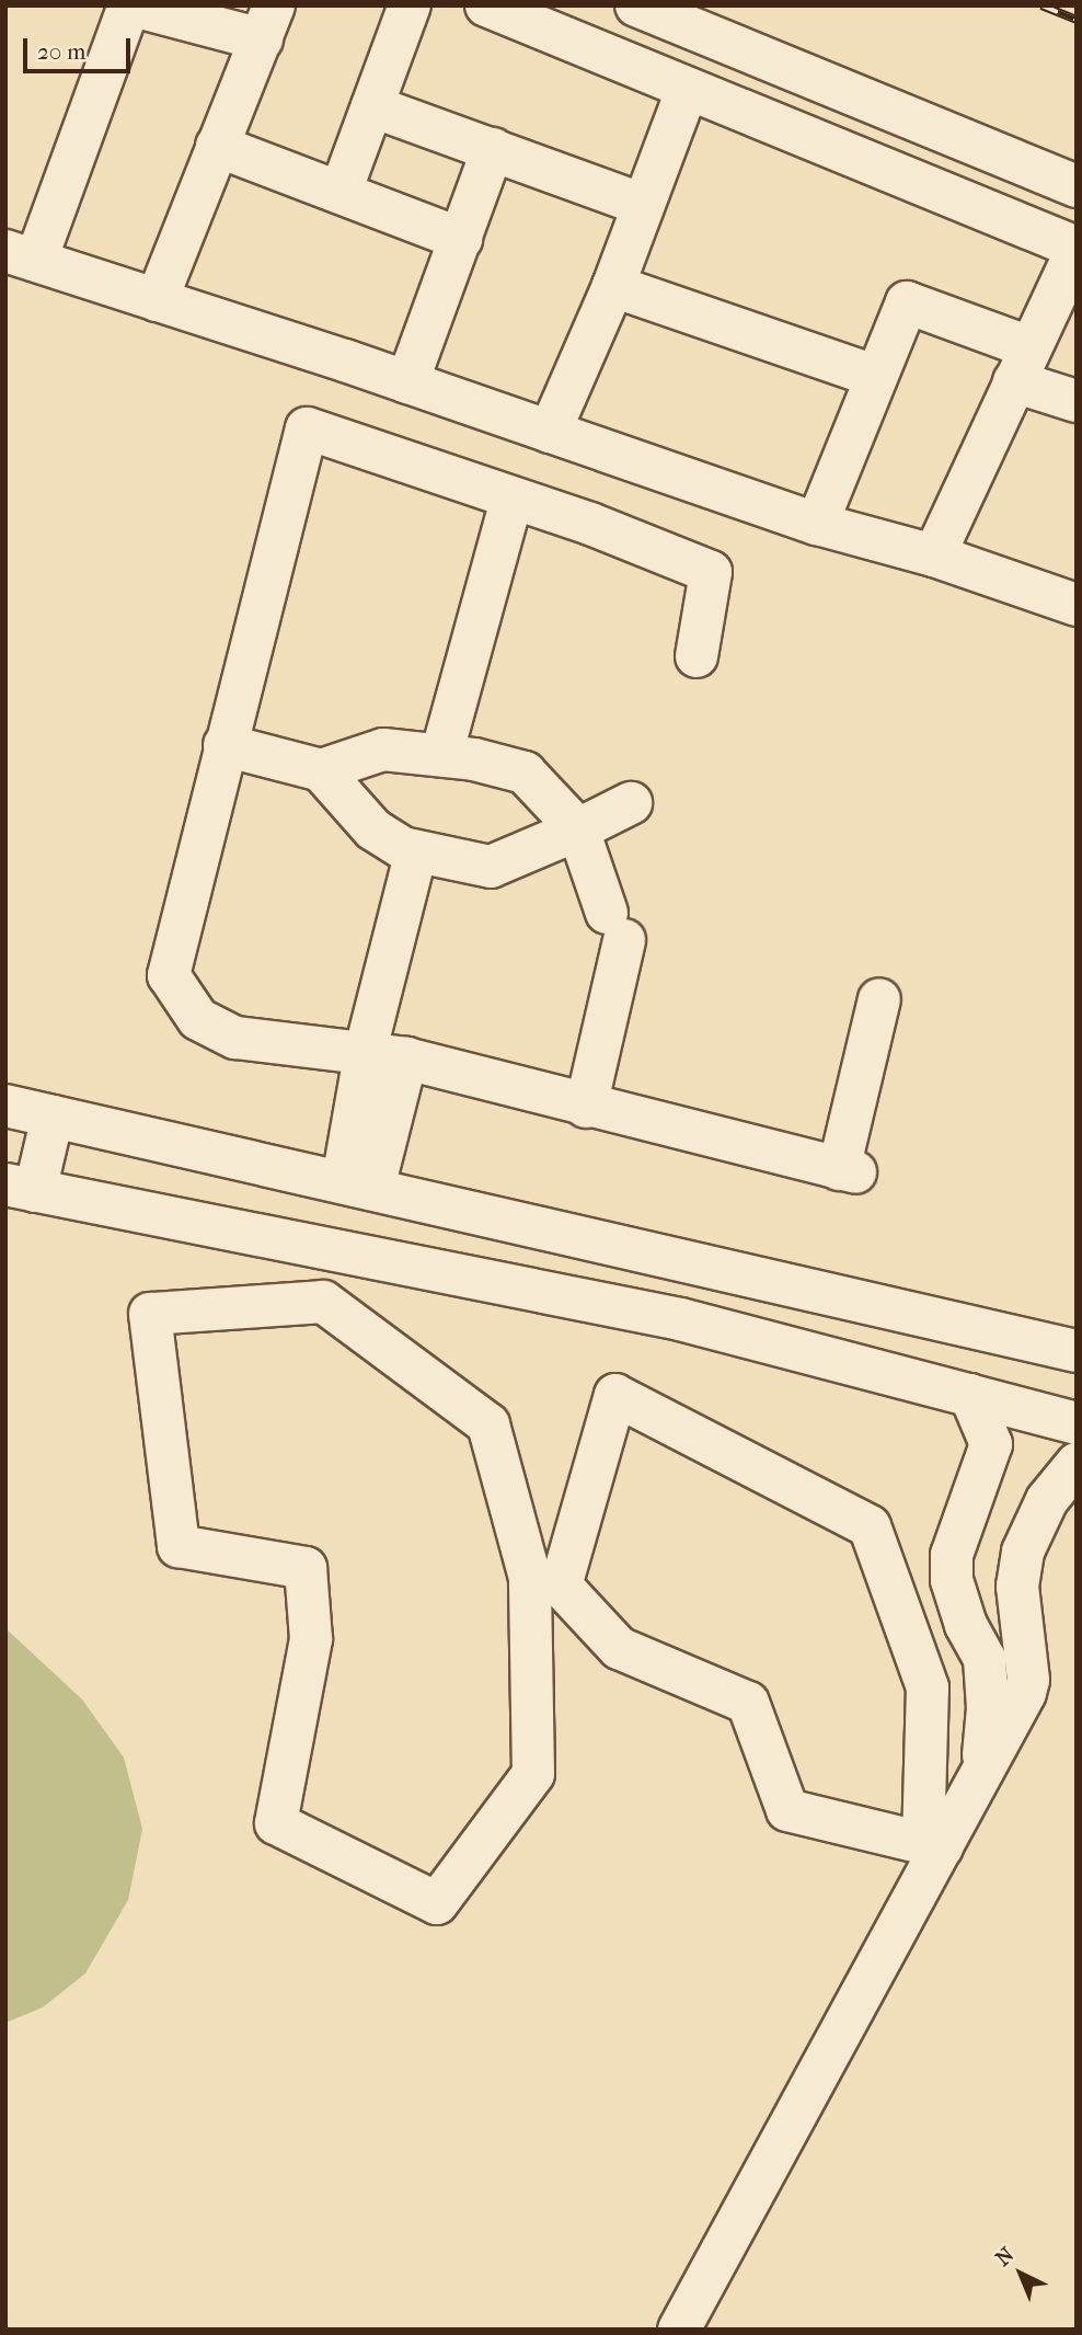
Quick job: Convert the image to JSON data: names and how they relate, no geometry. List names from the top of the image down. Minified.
{"scale_bar":"20 m","north":"top left"}
